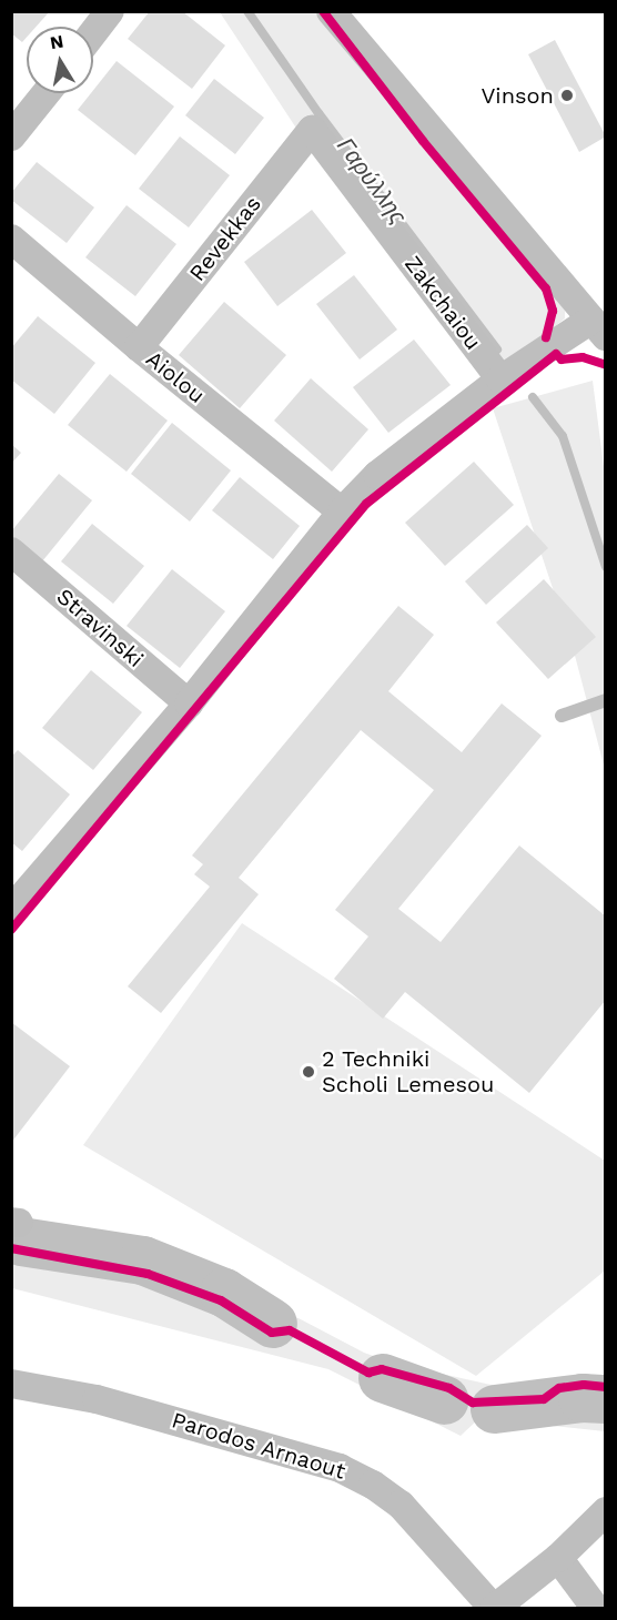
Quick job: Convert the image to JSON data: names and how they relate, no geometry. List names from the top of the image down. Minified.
{"streets":{"street":["Revekkas","Zakchaiou","Aiolou","Stravinski","Parodos Arnaout"]},"crossings":[["Revekkas","Zakchaiou"],["Revekkas","Aiolou"]],"water":["Γαρύλλης"],"places":["Vinson","2 Techniki Scholi Lemesou"],"north":"top"}
